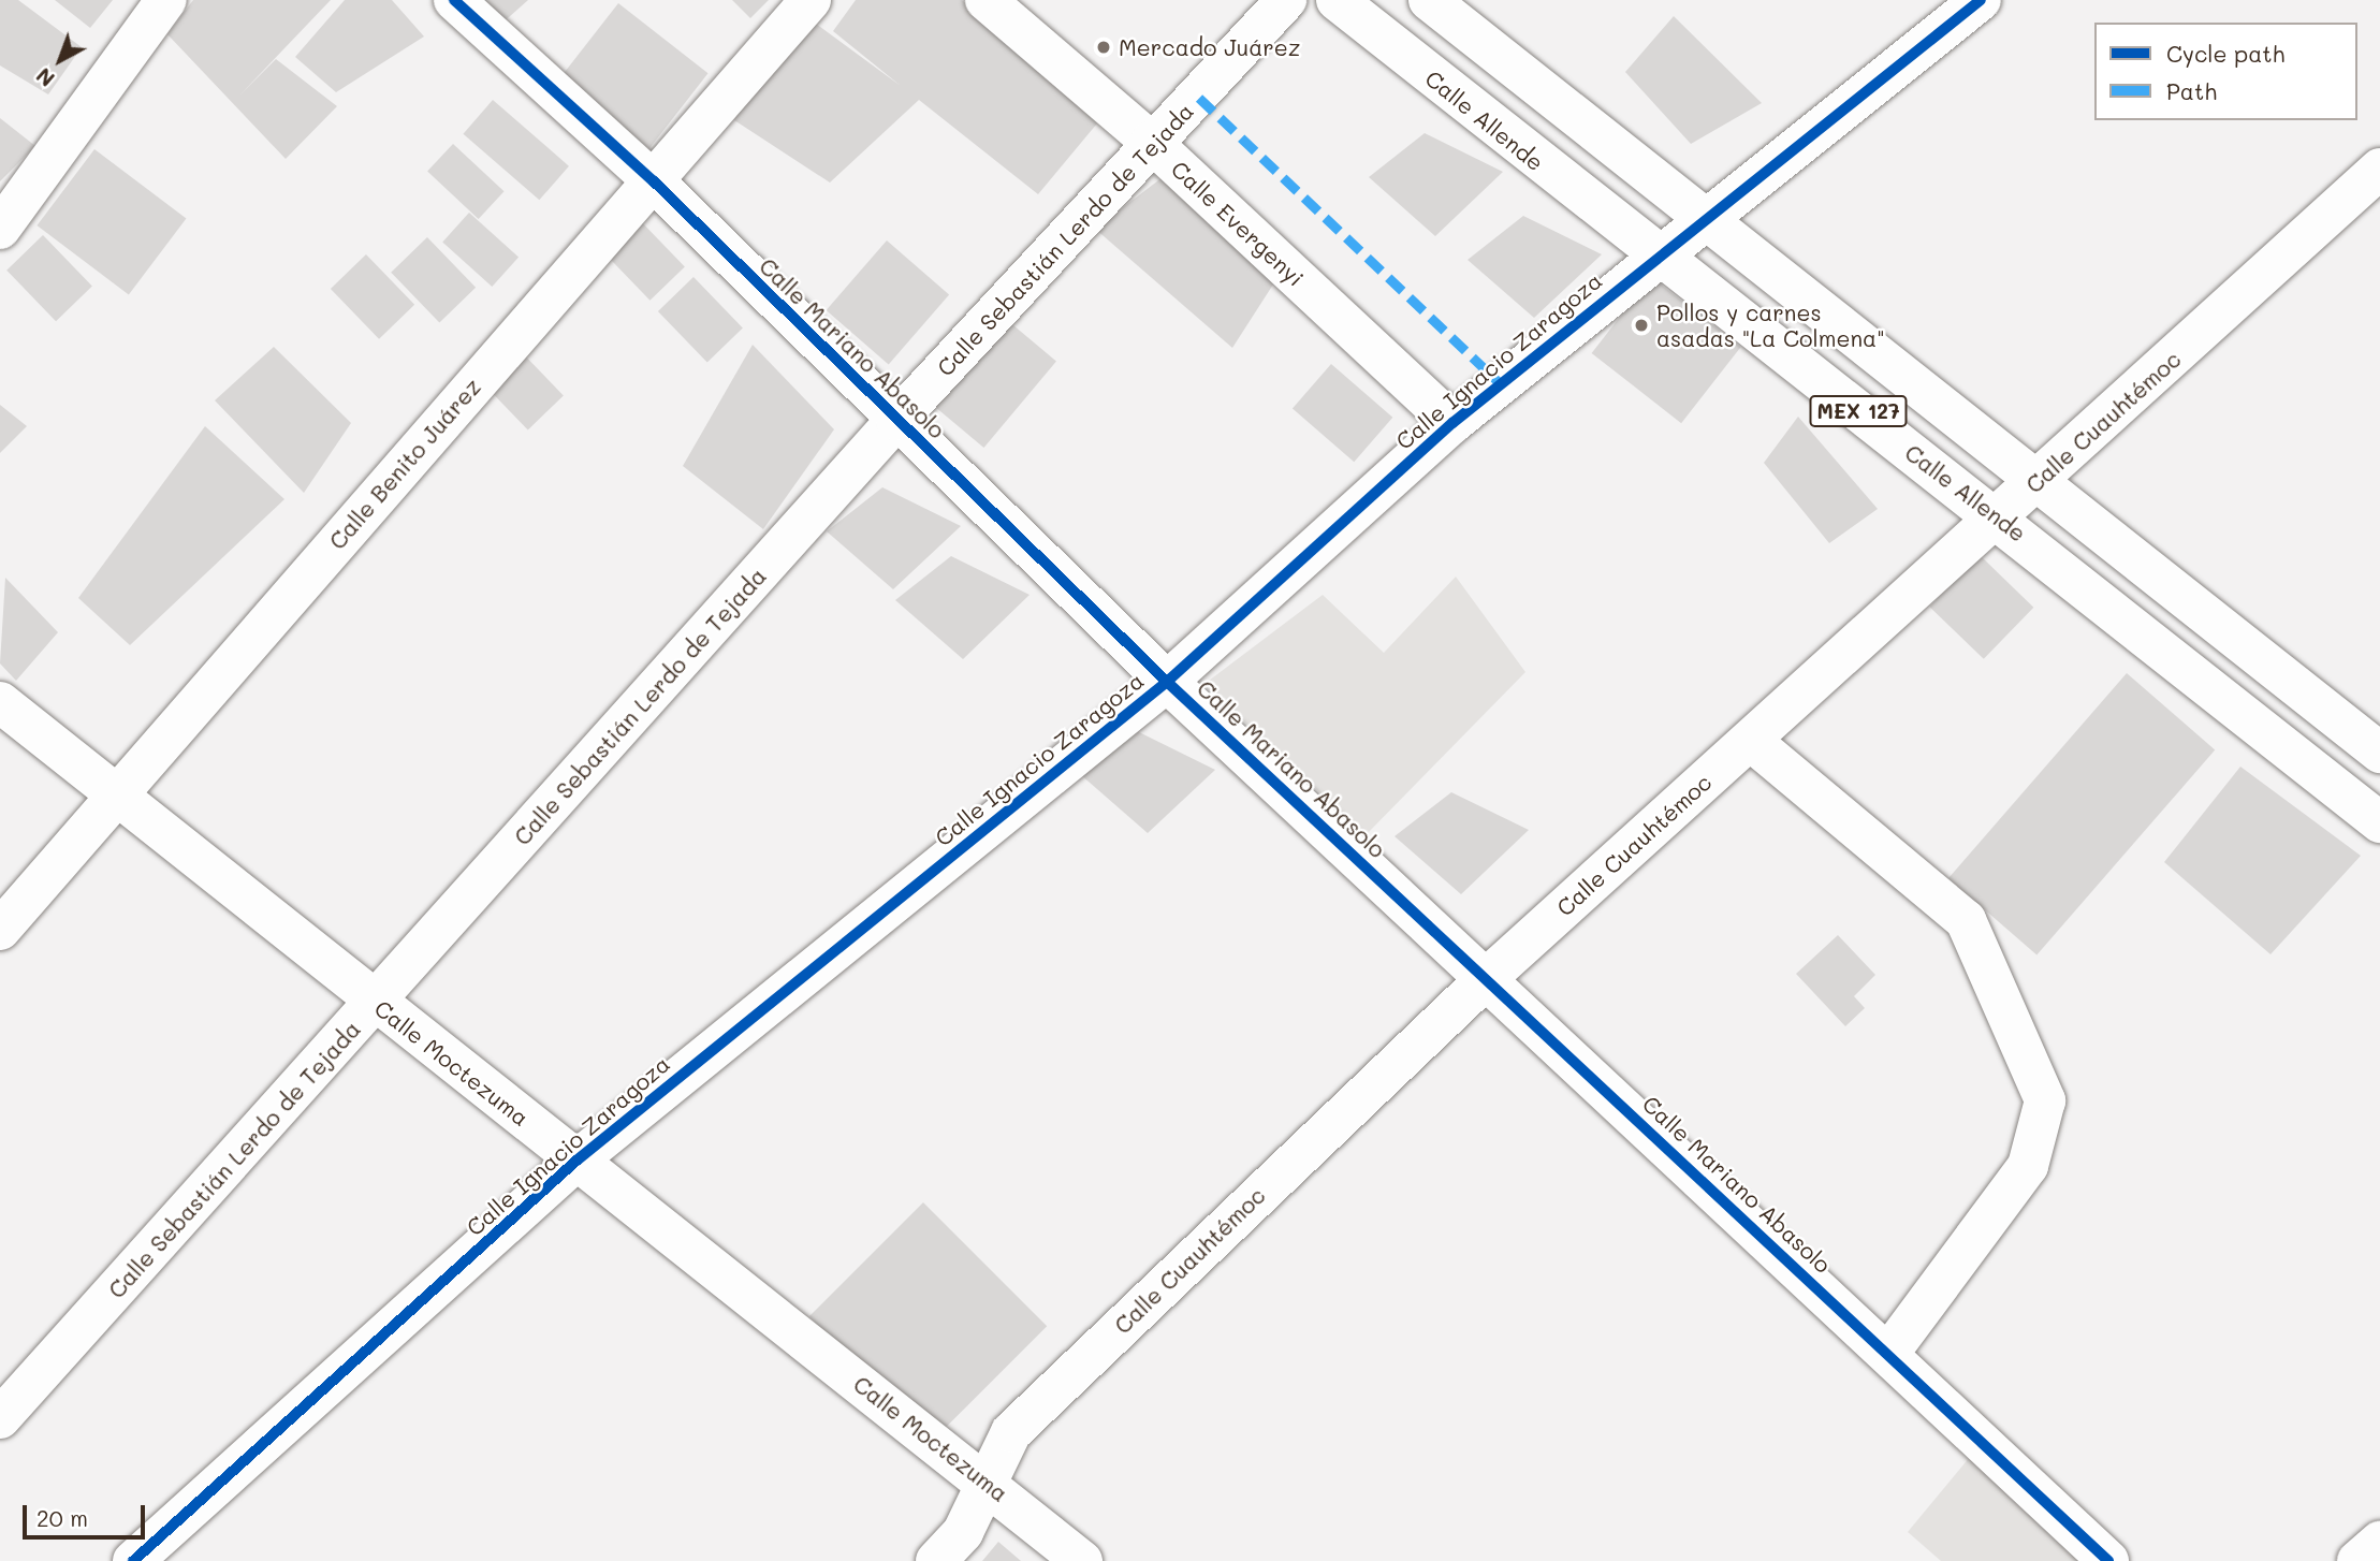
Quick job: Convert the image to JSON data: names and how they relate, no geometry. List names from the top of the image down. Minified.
{"streets":{"street":["Calle Allende","Calle Evergenyi","Calle Sebastián Lerdo de Tejada","Calle Mariano Abasolo","Calle Ignacio Zaragoza","MEX 127","Calle Cuauhtémoc","Calle Benito Juárez","Calle Moctezuma"]},"crossings":[["Calle Allende","Calle Ignacio Zaragoza"],["Calle Allende","Calle Cuauhtémoc"],["Calle Evergenyi","Calle Sebastián Lerdo de Tejada"],["Calle Evergenyi","Calle Ignacio Zaragoza"],["Calle Sebastián Lerdo de Tejada","Calle Mariano Abasolo"],["Calle Sebastián Lerdo de Tejada","Calle Moctezuma"],["Calle Mariano Abasolo","Calle Ignacio Zaragoza"],["Calle Mariano Abasolo","Calle Cuauhtémoc"],["Calle Mariano Abasolo","Calle Benito Juárez"],["Calle Ignacio Zaragoza","MEX 127"],["Calle Ignacio Zaragoza","Calle Moctezuma"],["MEX 127","Calle Cuauhtémoc"],["Calle Cuauhtémoc","Calle Moctezuma"],["Calle Benito Juárez","Calle Moctezuma"]],"places":["Mercado Juárez","Pollos y carnes asadas \"La Colmena\""],"legend":["Cycle path","Path"],"scale_bar":"20 m","north":"bottom left"}
